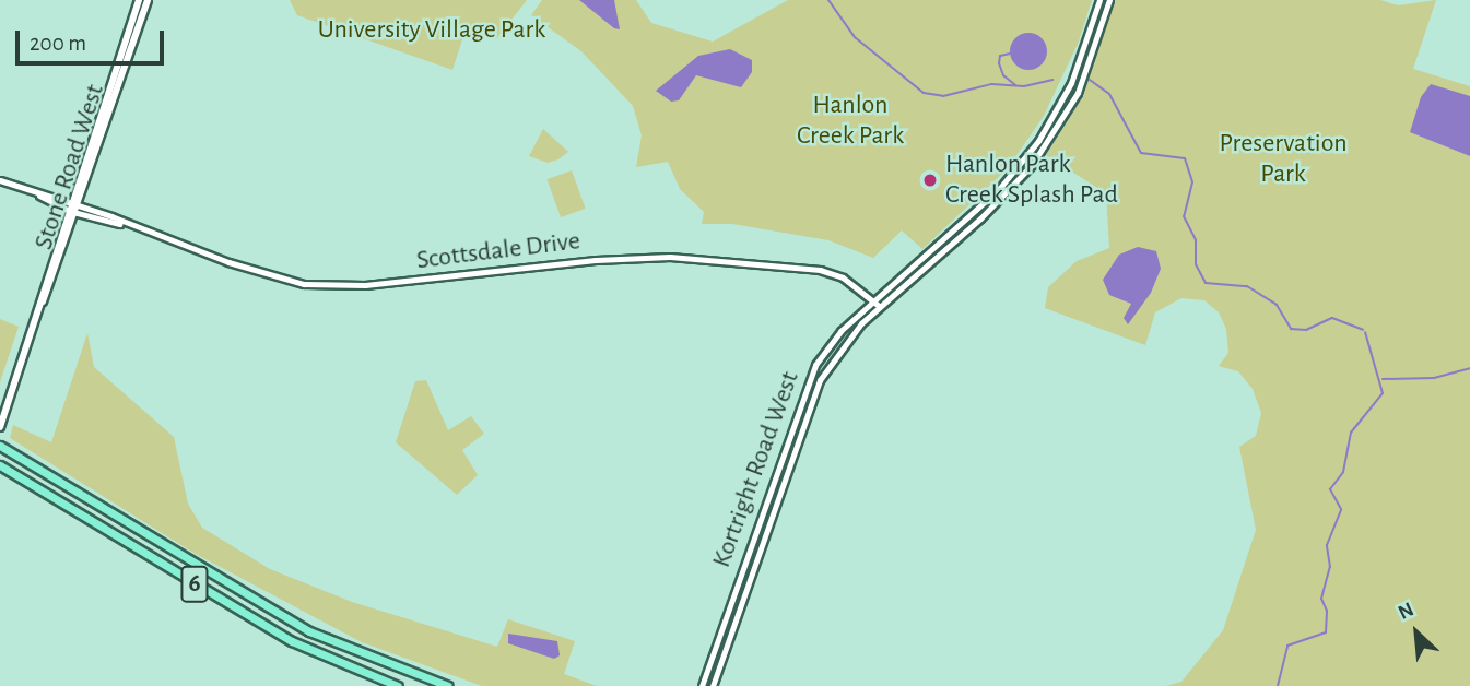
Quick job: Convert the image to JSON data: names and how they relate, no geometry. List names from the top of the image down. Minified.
{"streets":{"highway":["6"],"main road":["Stone Road West"],"street":["Scottsdale Drive","Kortright Road West"]},"crossings":[["Stone Road West","Scottsdale Drive"],["Scottsdale Drive","Kortright Road West"]],"parks":["University Village Park","Hanlon Creek Park","Preservation Park"],"places":["Hanlon Park Creek Splash Pad"],"scale_bar":"200 m","north":"top left"}
